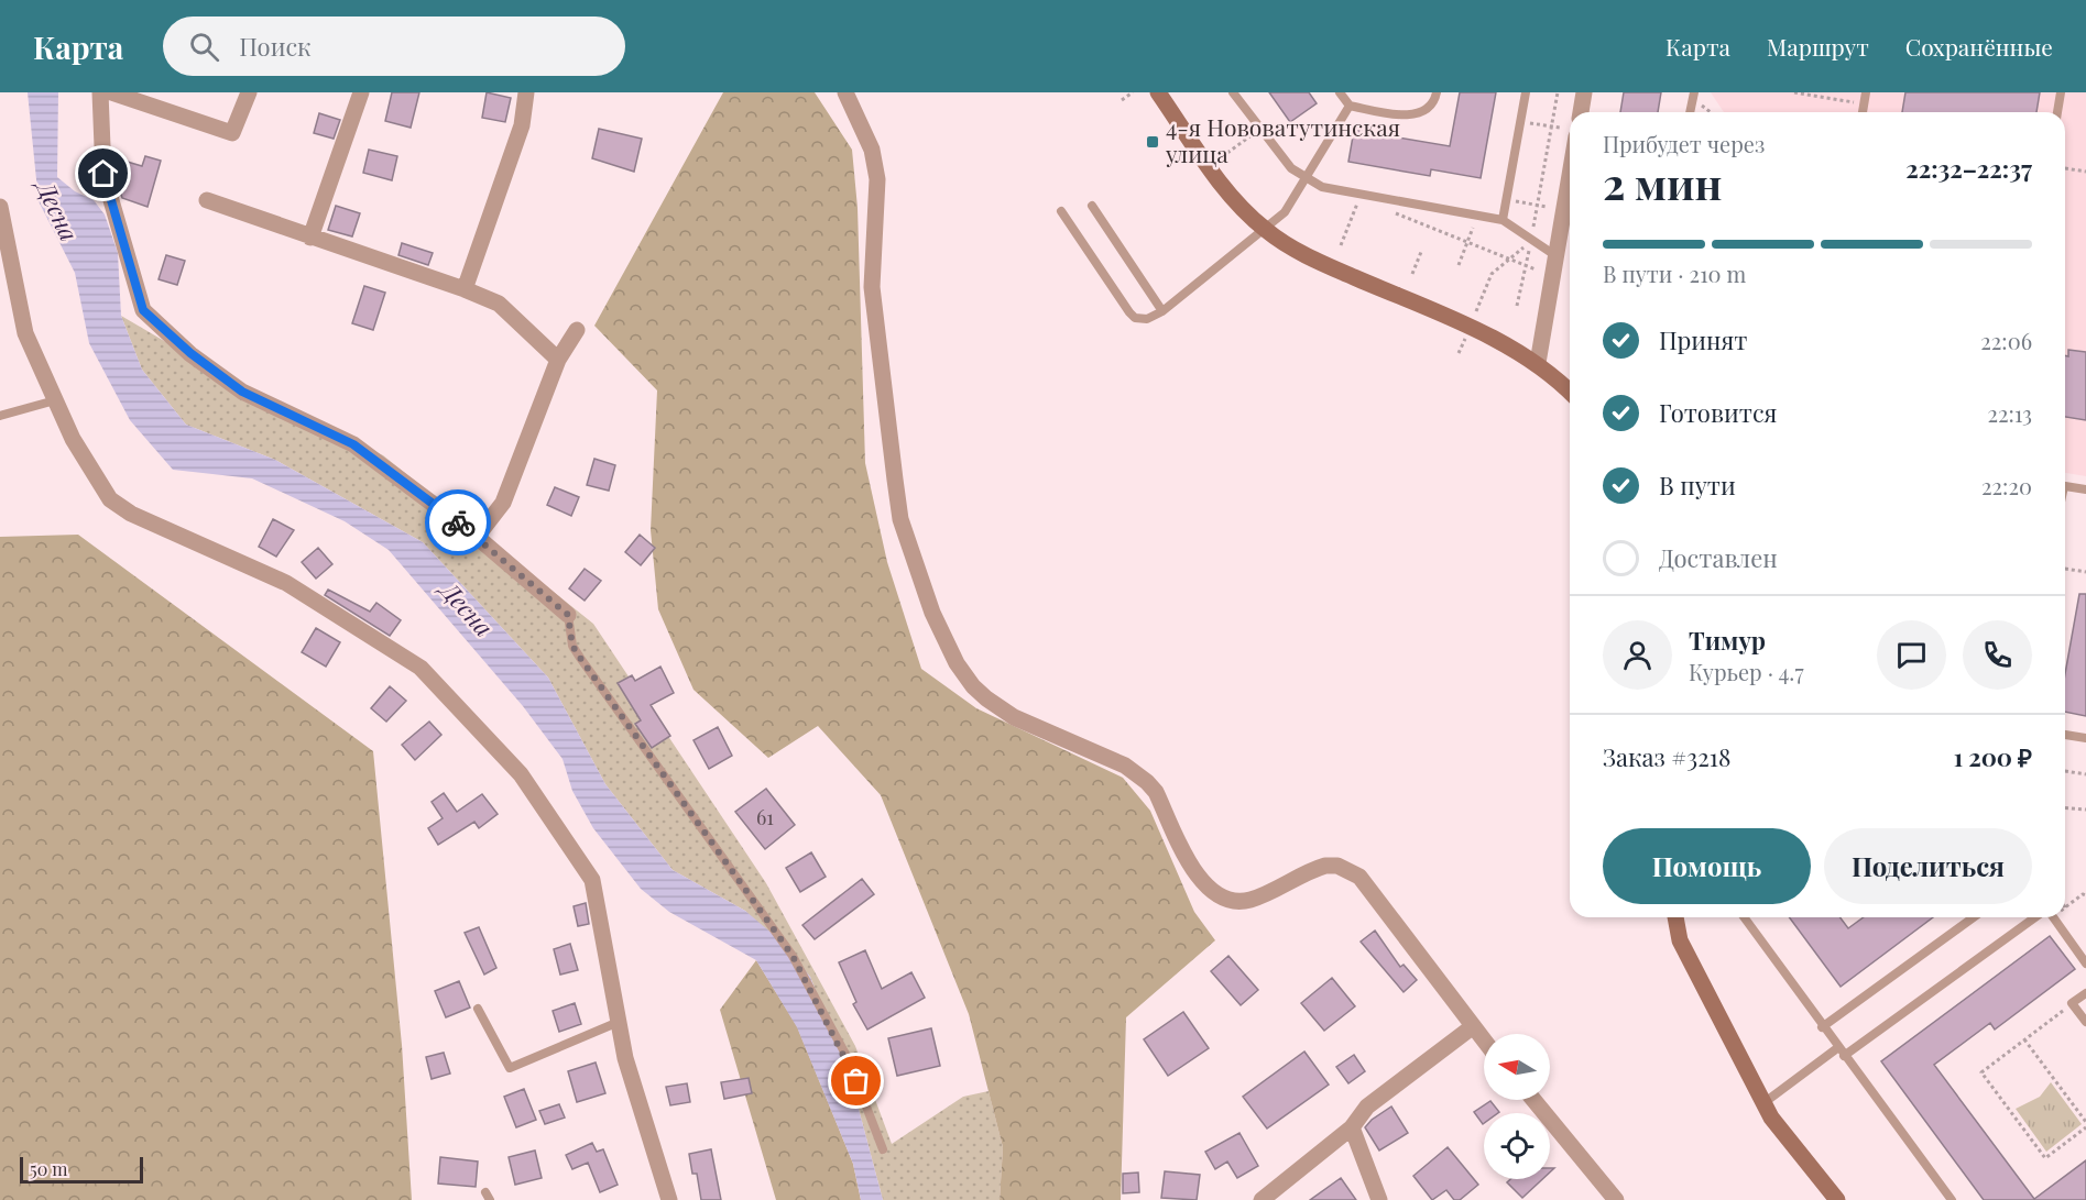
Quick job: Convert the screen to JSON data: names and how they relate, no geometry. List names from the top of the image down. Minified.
{"water":["Десна"],"places":{"transit":["4-я Нововатутинская улица"]},"house_numbers":["61"],"scale_bar":"50 m","north":"left","page":{"header":"Карта","search":"Поиск","nav":["Карта","Маршрут","Сохранённые"],"heading":["2 мин","Прибудет через","22:32–22:37"],"panel":["Тимур","Курьер · 4.7","Заказ #3218","1 200 ₽"],"bar":"В пути · 210 m","list":[["Принят","22:06"],["Готовится","22:13"],["В пути","22:20"],"Доставлен"],"buttons":["Помощь","Поделиться"],"scale":"50 m"}}
